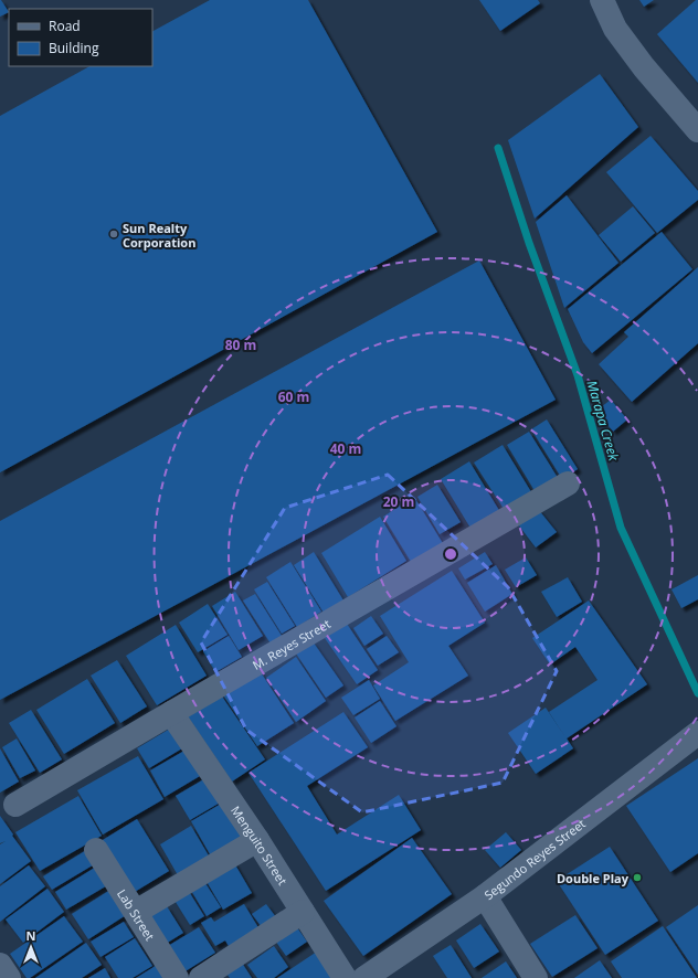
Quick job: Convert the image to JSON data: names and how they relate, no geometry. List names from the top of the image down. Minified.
{"streets":{"street":["M. Reyes Street","Menguito Street","Segundo Reyes Street","Lab Street"]},"crossings":[["M. Reyes Street","Menguito Street"]],"water":["Marapa Creek"],"places":["Sun Realty Corporation","Double Play"],"legend":["Road","Building"],"north":"top","rings":["80 m","60 m","40 m","20 m"]}
